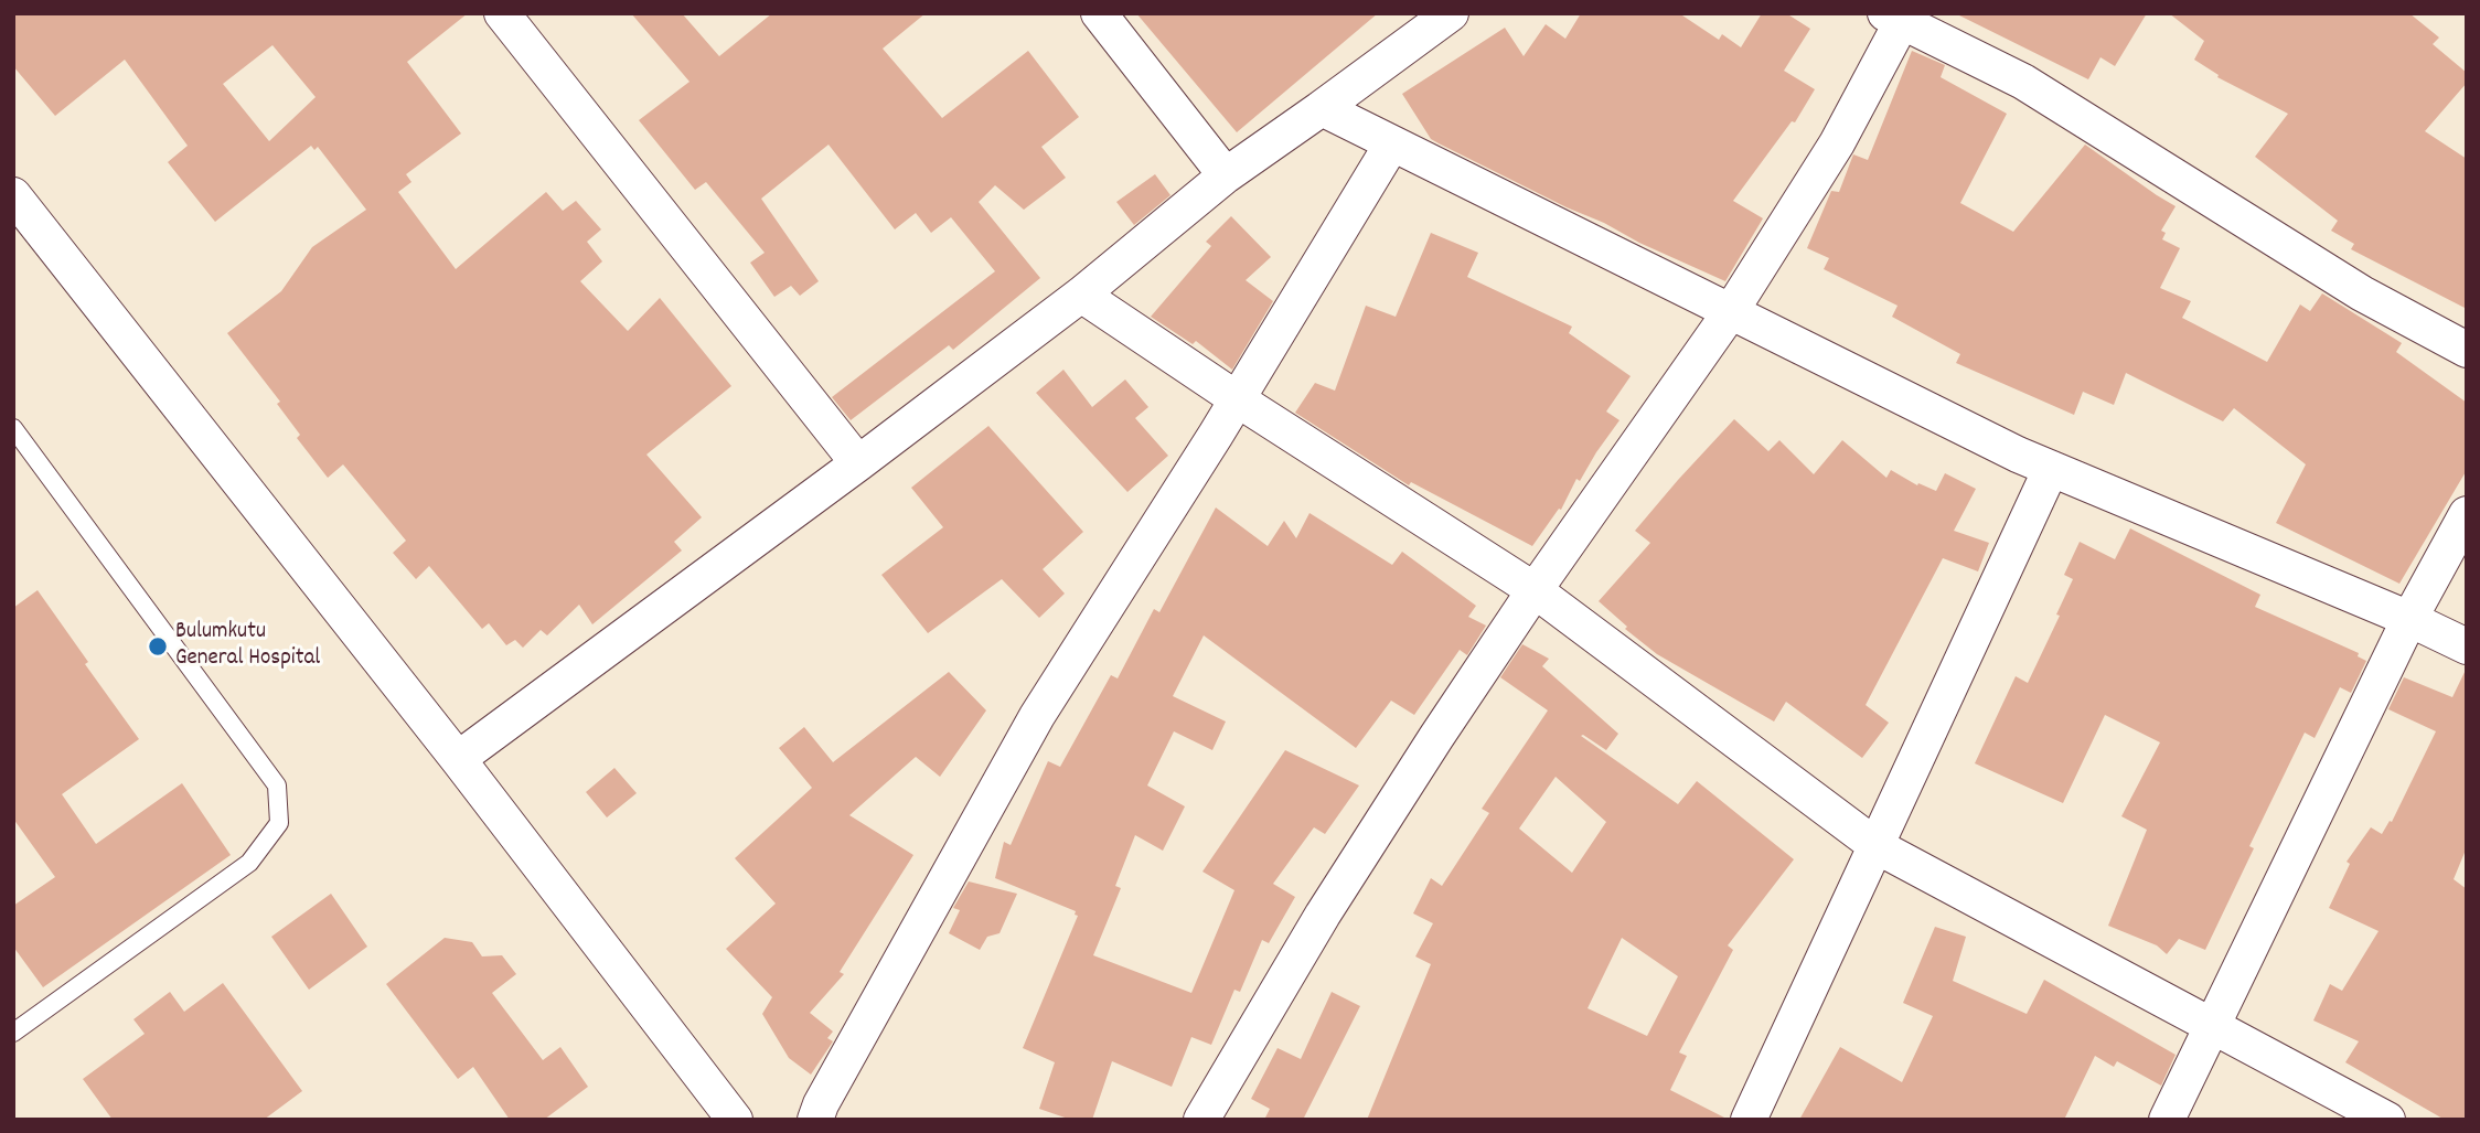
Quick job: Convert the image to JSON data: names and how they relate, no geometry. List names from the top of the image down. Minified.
{"places":["Bulumkutu General Hospital"]}
